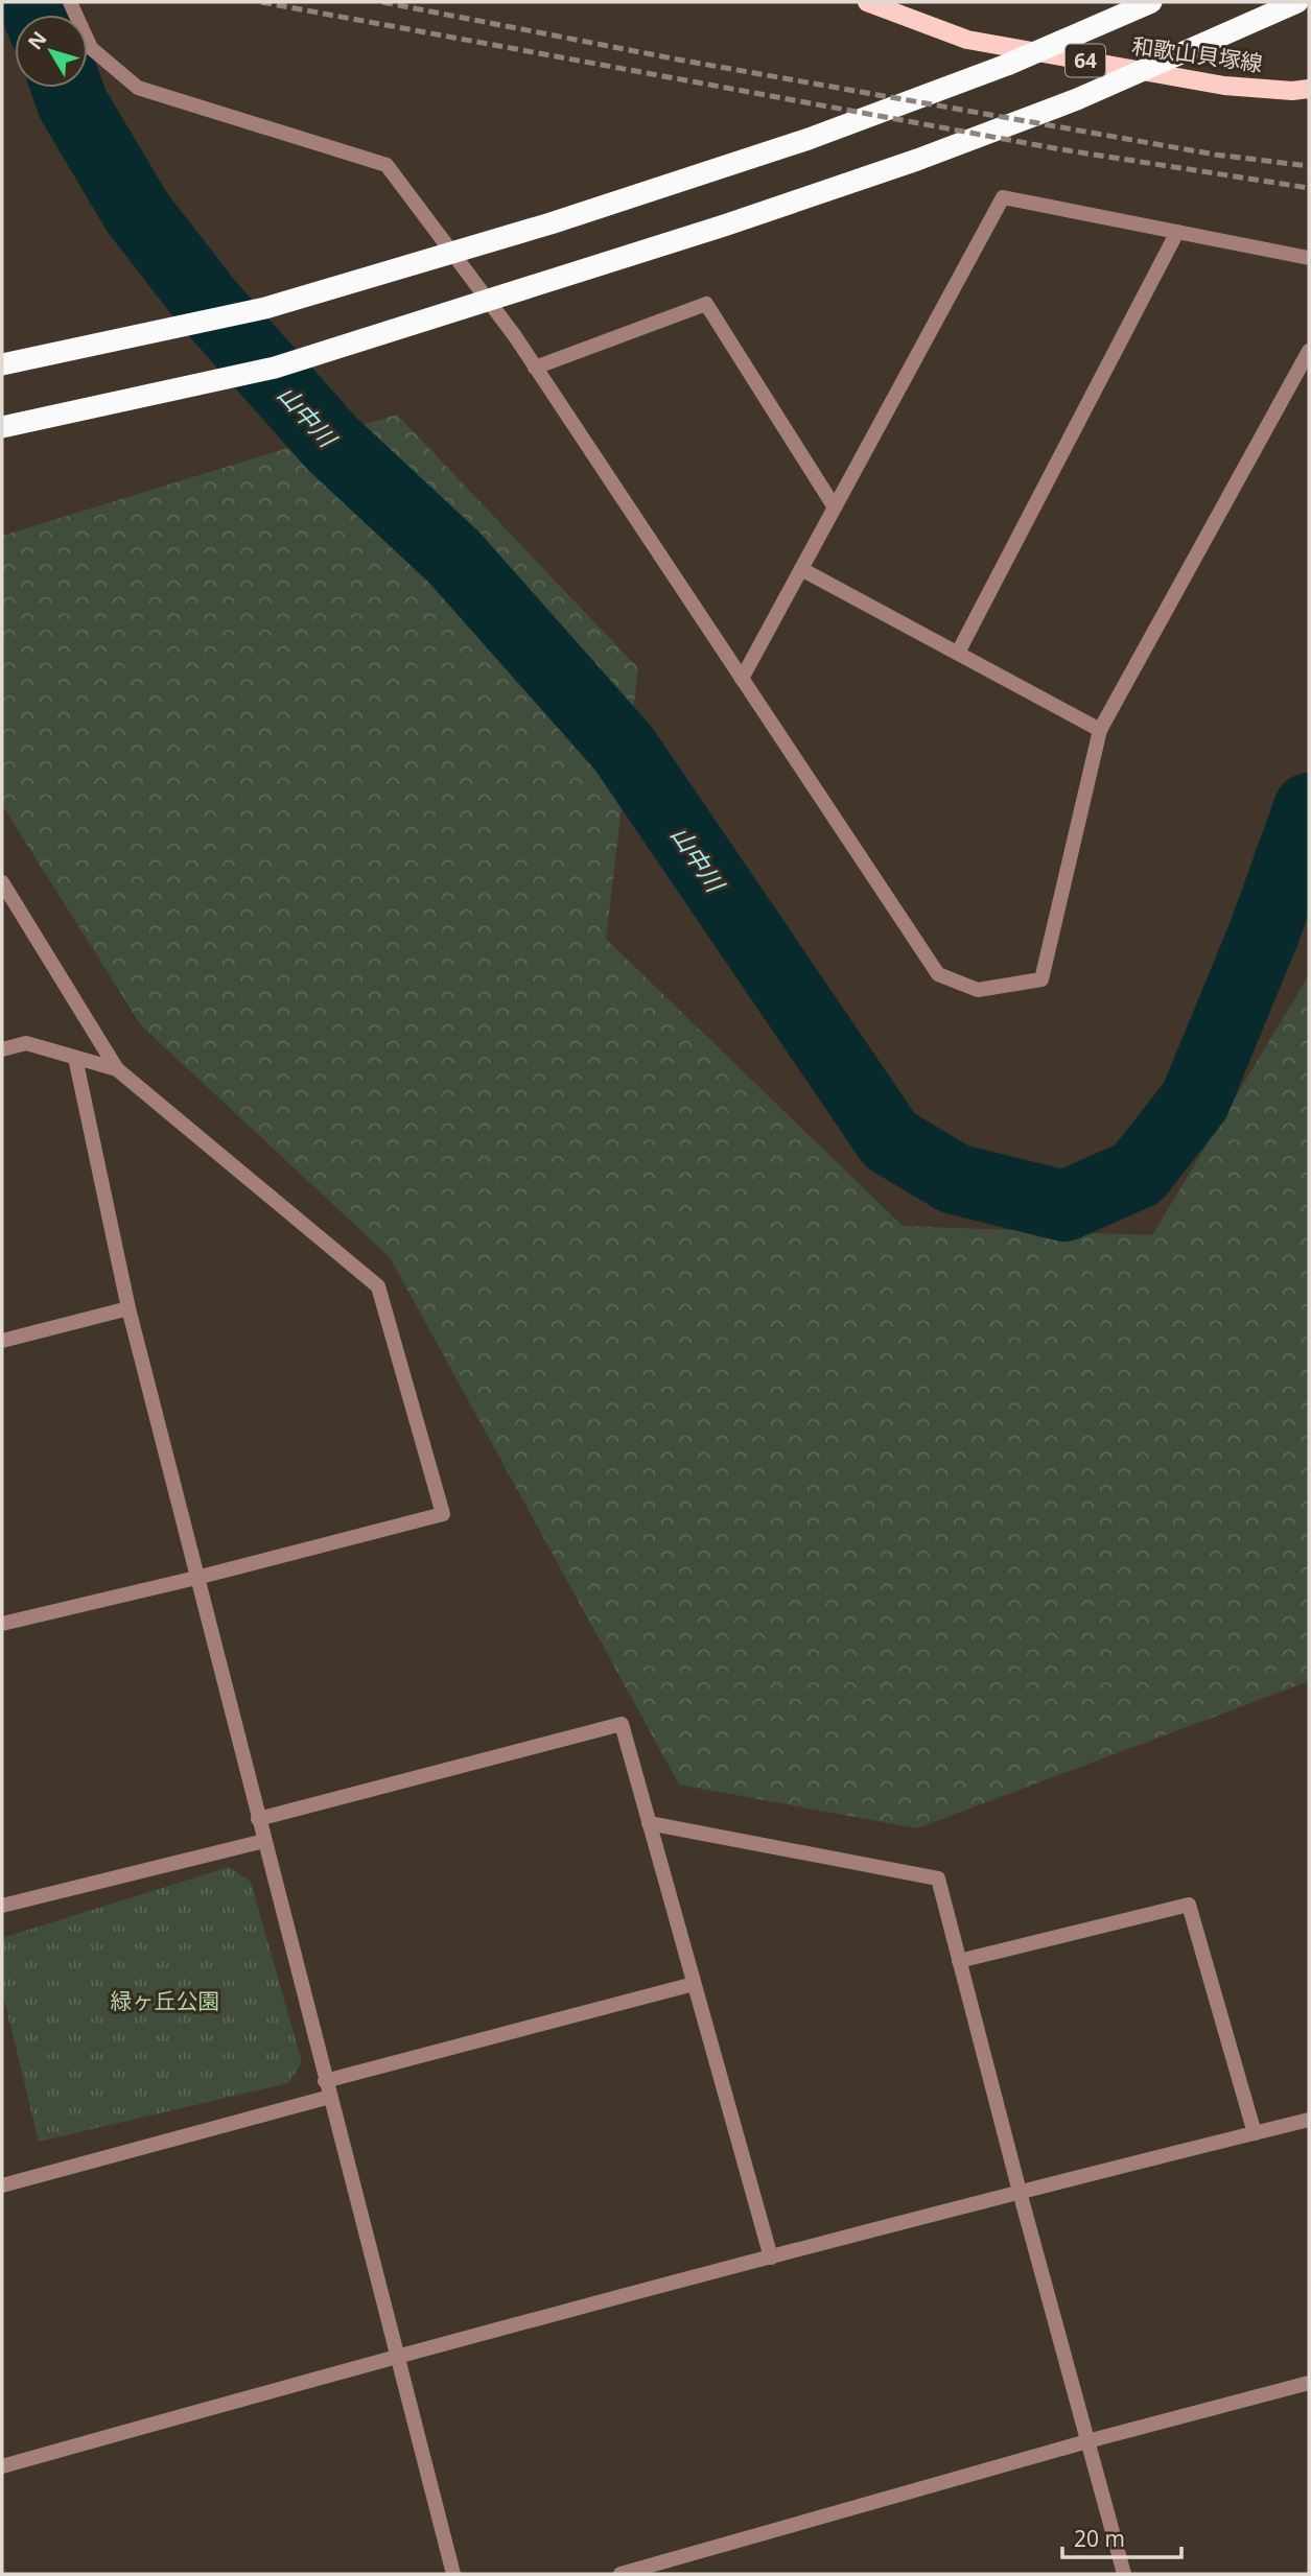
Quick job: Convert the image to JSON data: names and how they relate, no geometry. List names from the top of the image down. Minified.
{"streets":{"main road":["和歌山貝塚線","64"]},"water":["山中川"],"parks":["緑ヶ丘公園"],"scale_bar":"20 m","north":"top left"}
